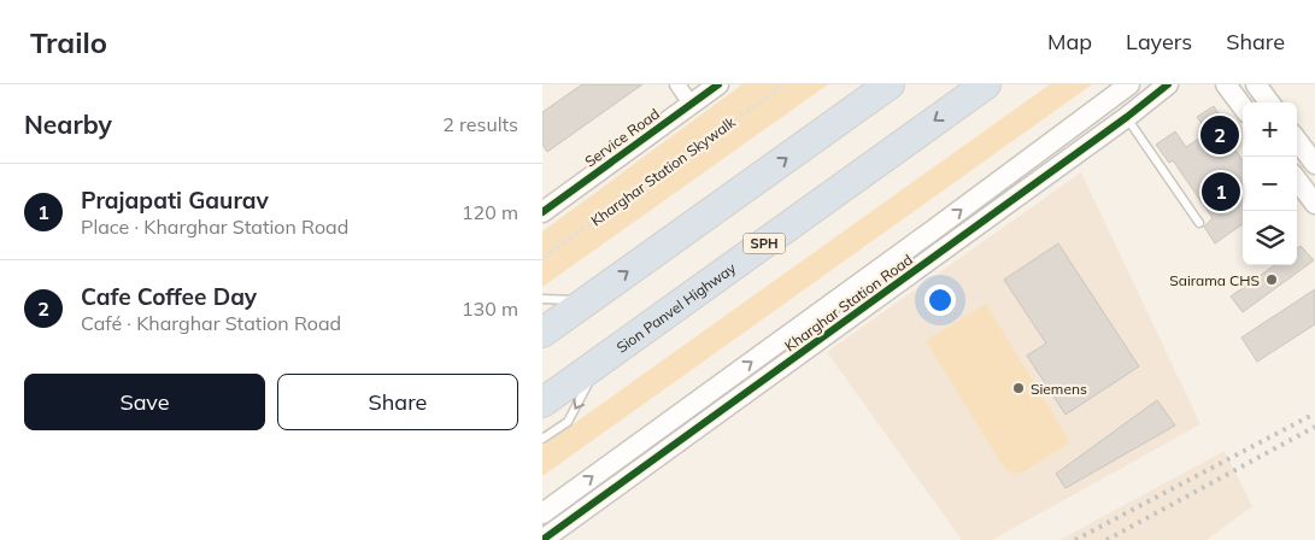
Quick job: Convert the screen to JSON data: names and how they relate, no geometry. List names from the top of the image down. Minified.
{"streets":{"highway":["SPH","Sion Panvel Highway"],"street":["Service Road","Kharghar Station Road"],"path":["Kharghar Station Skywalk"]},"places":["Sairama CHS","Siemens"],"page":{"header":"Trailo","nav":["Map","Layers","Share"],"heading":["Nearby","2 results"],"map_buttons":["+","−"],"pins":["2","1"],"list":[{"mark":"1","name":"Prajapati Gaurav","note":"Place · Kharghar Station Road","value":"120 m"},{"mark":"2","name":"Cafe Coffee Day","note":"Café · Kharghar Station Road","value":"130 m"}],"buttons":["Save","Share"]}}
